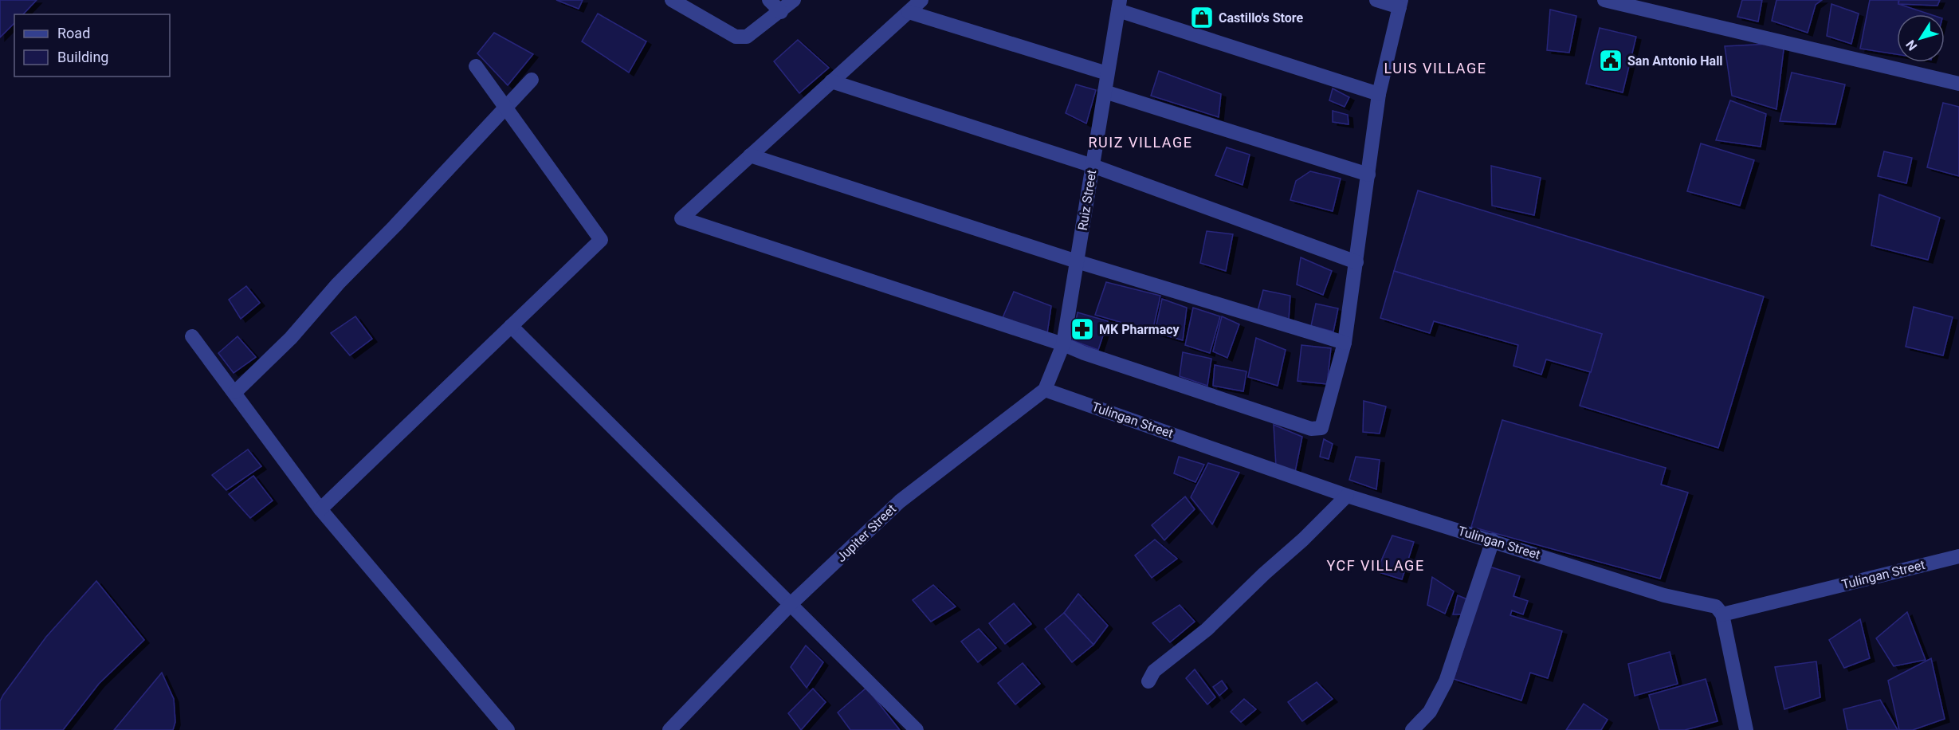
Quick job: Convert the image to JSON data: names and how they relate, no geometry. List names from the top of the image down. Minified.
{"streets":{"street":["Ruiz Street","Tulingan Street","Jupiter Street"]},"crossings":[["Tulingan Street","Jupiter Street"]],"districts":["LUIS VILLAGE","RUIZ VILLAGE","YCF VILLAGE"],"places":{"shop":["Castillo's Store"],"public building":["San Antonio Hall"],"pharmacy":["MK Pharmacy"]},"legend":["Road","Building"],"north":"bottom left"}
